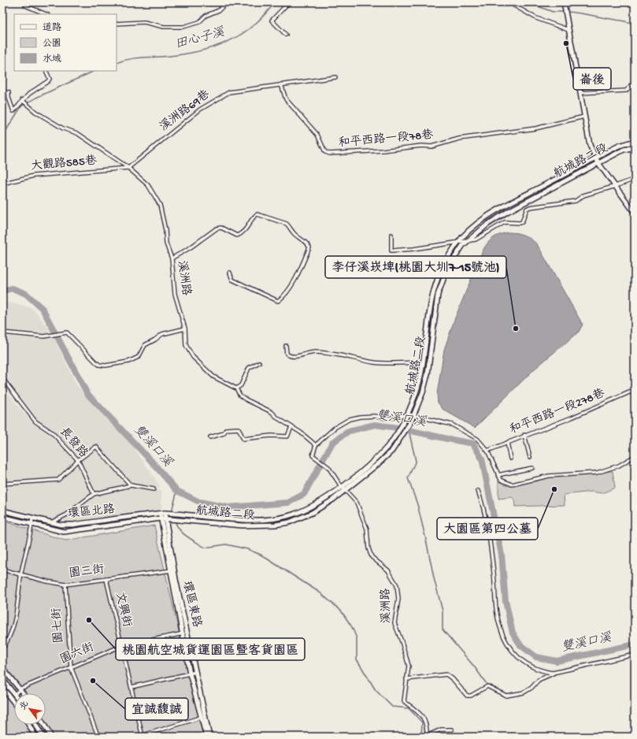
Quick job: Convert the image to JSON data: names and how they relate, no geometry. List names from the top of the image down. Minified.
{"streets":{"street":["溪洲路69巷","和平西路一段78巷","航城路二段","大觀路585巷","溪洲路","和平西路一段278巷","長發路","環區北路","園三街","環區東路","文興街","園七街","園六街"]},"crossings":[["溪洲路69巷","和平西路一段78巷"],["溪洲路69巷","大觀路585巷"],["溪洲路69巷","溪洲路"],["航城路二段","溪洲路"],["航城路二段","環區北路"],["航城路二段","環區東路"],["大觀路585巷","溪洲路"],["環區北路","環區東路"],["園三街","環區東路"],["園三街","文興街"],["園三街","園七街"],["環區東路","園六街"],["文興街","園六街"],["園七街","園六街"]],"water":["田心子溪","雙溪口溪"],"places":["崙後","李仔溪崁埤(桃園大圳7-15號池)","大園區第四公墓","桃園航空城貨運園區暨客貨園區","宜誠馥誠"],"legend":["道路","公園","水域"],"north":"top left"}
